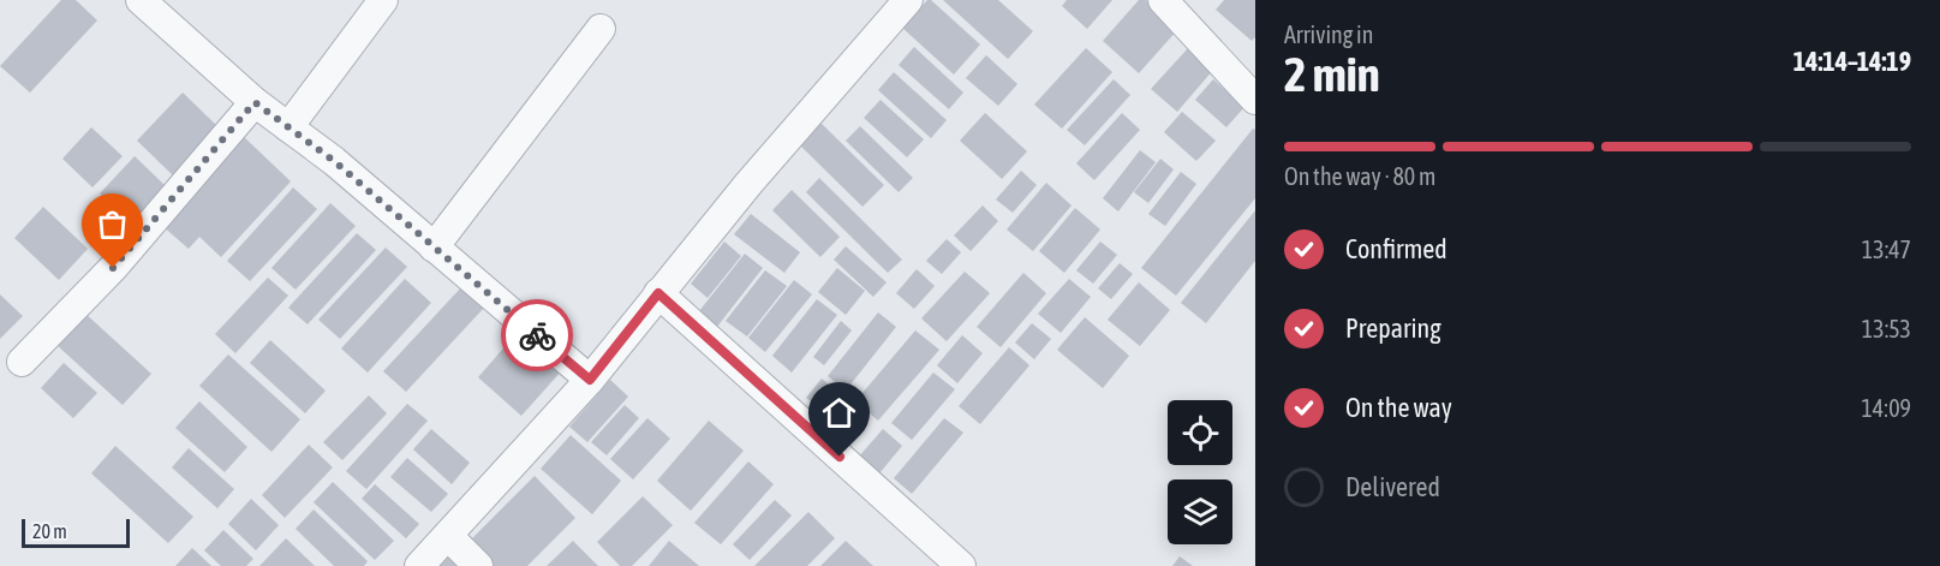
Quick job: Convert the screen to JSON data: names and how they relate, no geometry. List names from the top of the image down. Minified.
{"scale_bar":"20 m","page":{"heading":["2 min","Arriving in","14:14–14:19"],"bar":"On the way · 80 m","list":[["Confirmed","13:47"],["Preparing","13:53"],["On the way","14:09"],"Delivered"],"scale":"20 m"}}
